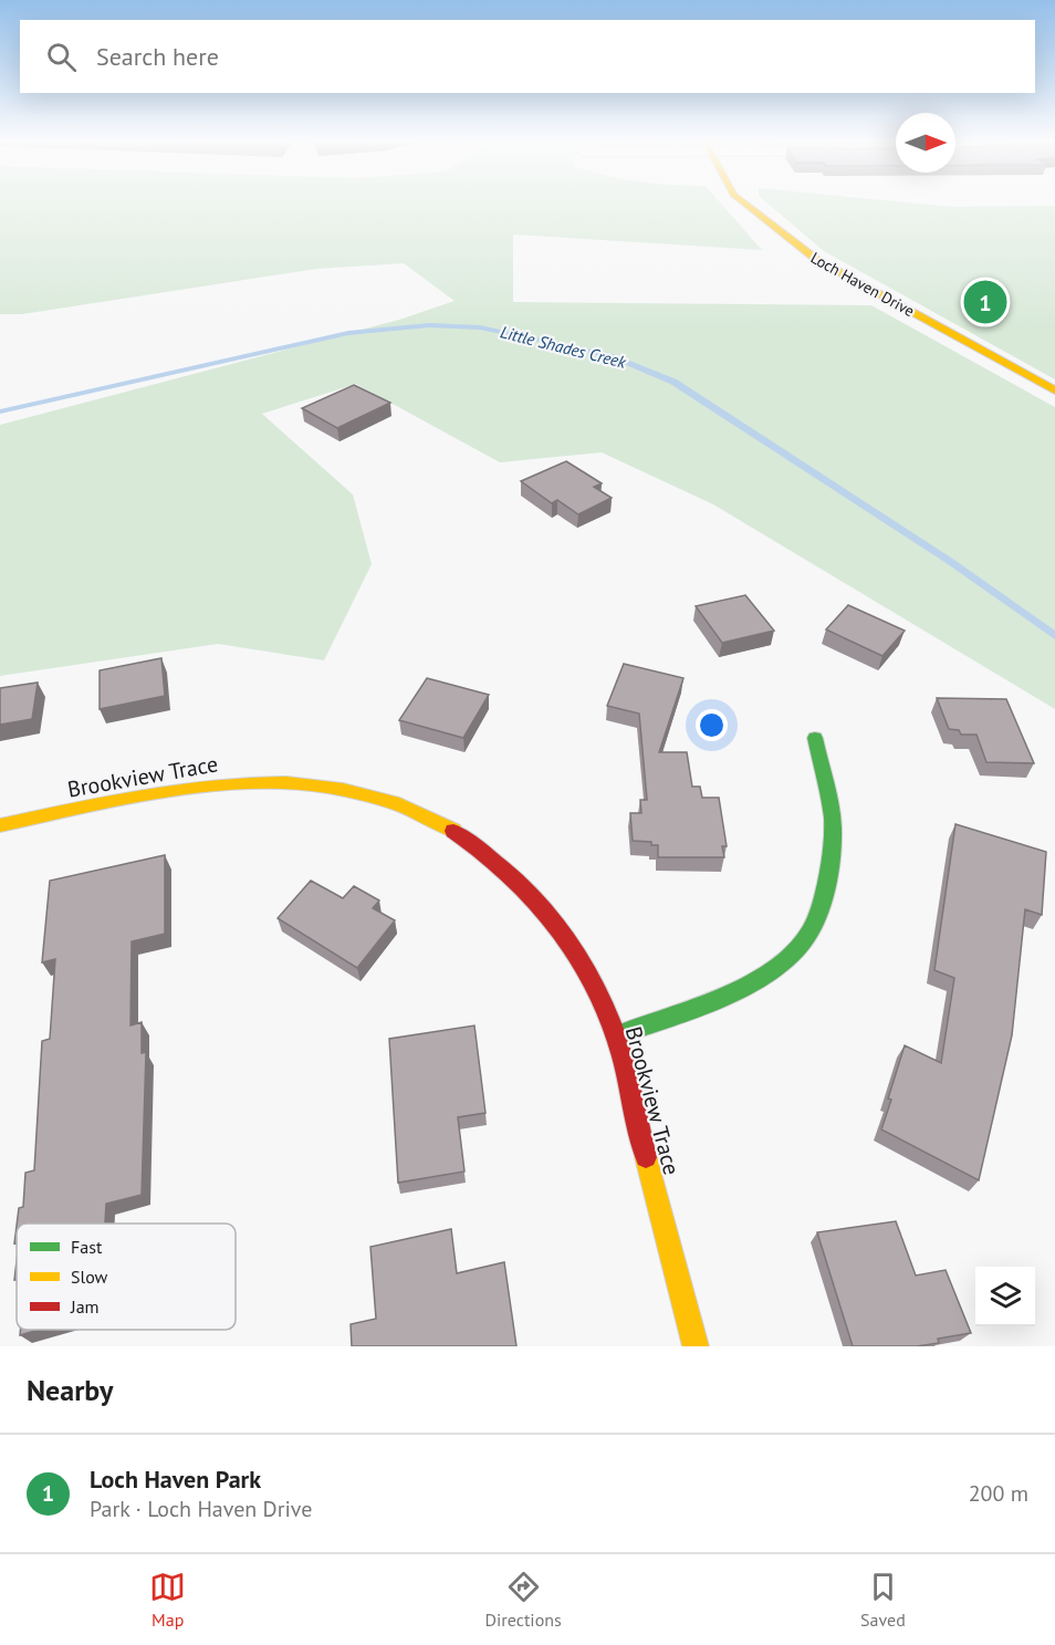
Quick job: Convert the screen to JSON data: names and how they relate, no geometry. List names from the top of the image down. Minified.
{"streets":{"street":["Loch Haven Drive","Brookview Trace"]},"water":["Little Shades Creek"],"legend":["Fast","Slow","Jam"],"north":"right","page":{"search":"Search here","pins":"1","heading":"Nearby","list":[{"mark":"1","name":"Loch Haven Park","note":"Park · Loch Haven Drive","value":"200 m"}],"nav":["Map","Directions","Saved"]}}
